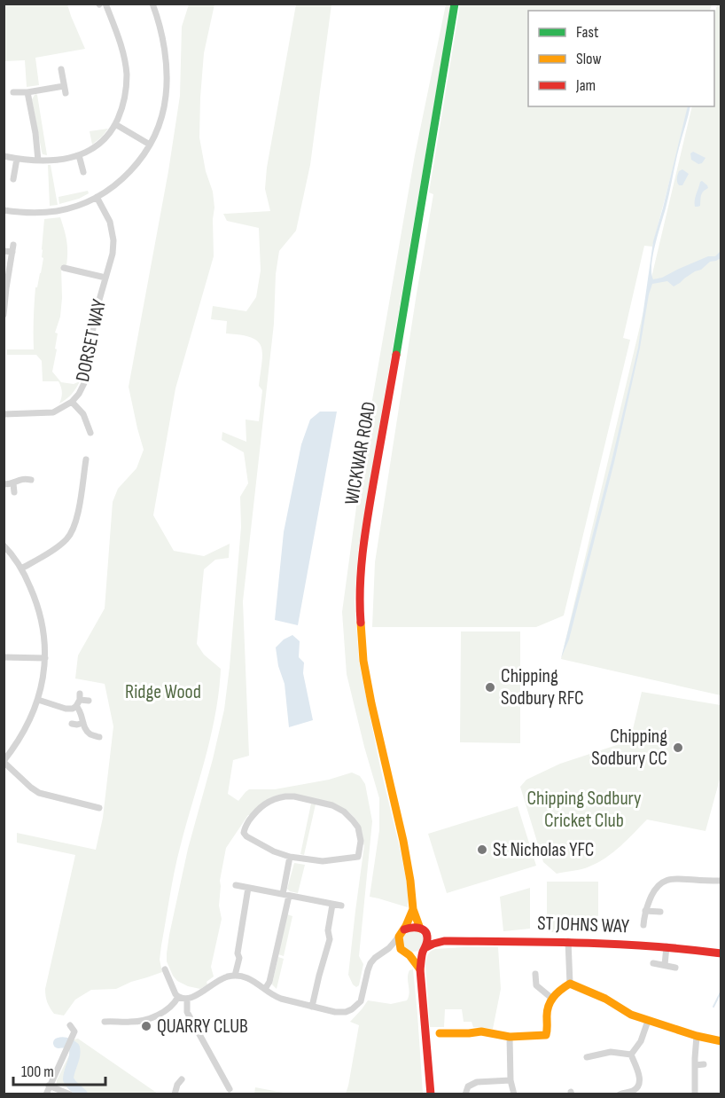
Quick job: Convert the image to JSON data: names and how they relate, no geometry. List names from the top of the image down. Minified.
{"streets":{"main road":["WICKWAR ROAD","ST JOHNS WAY"],"street":["DORSET WAY"]},"crossings":[["WICKWAR ROAD","ST JOHNS WAY"]],"parks":["Ridge Wood","Chipping Sodbury Cricket Club"],"places":["Chipping Sodbury RFC","Chipping Sodbury CC","St Nicholas YFC","QUARRY CLUB"],"legend":["Fast","Slow","Jam"],"scale_bar":"100 m"}
